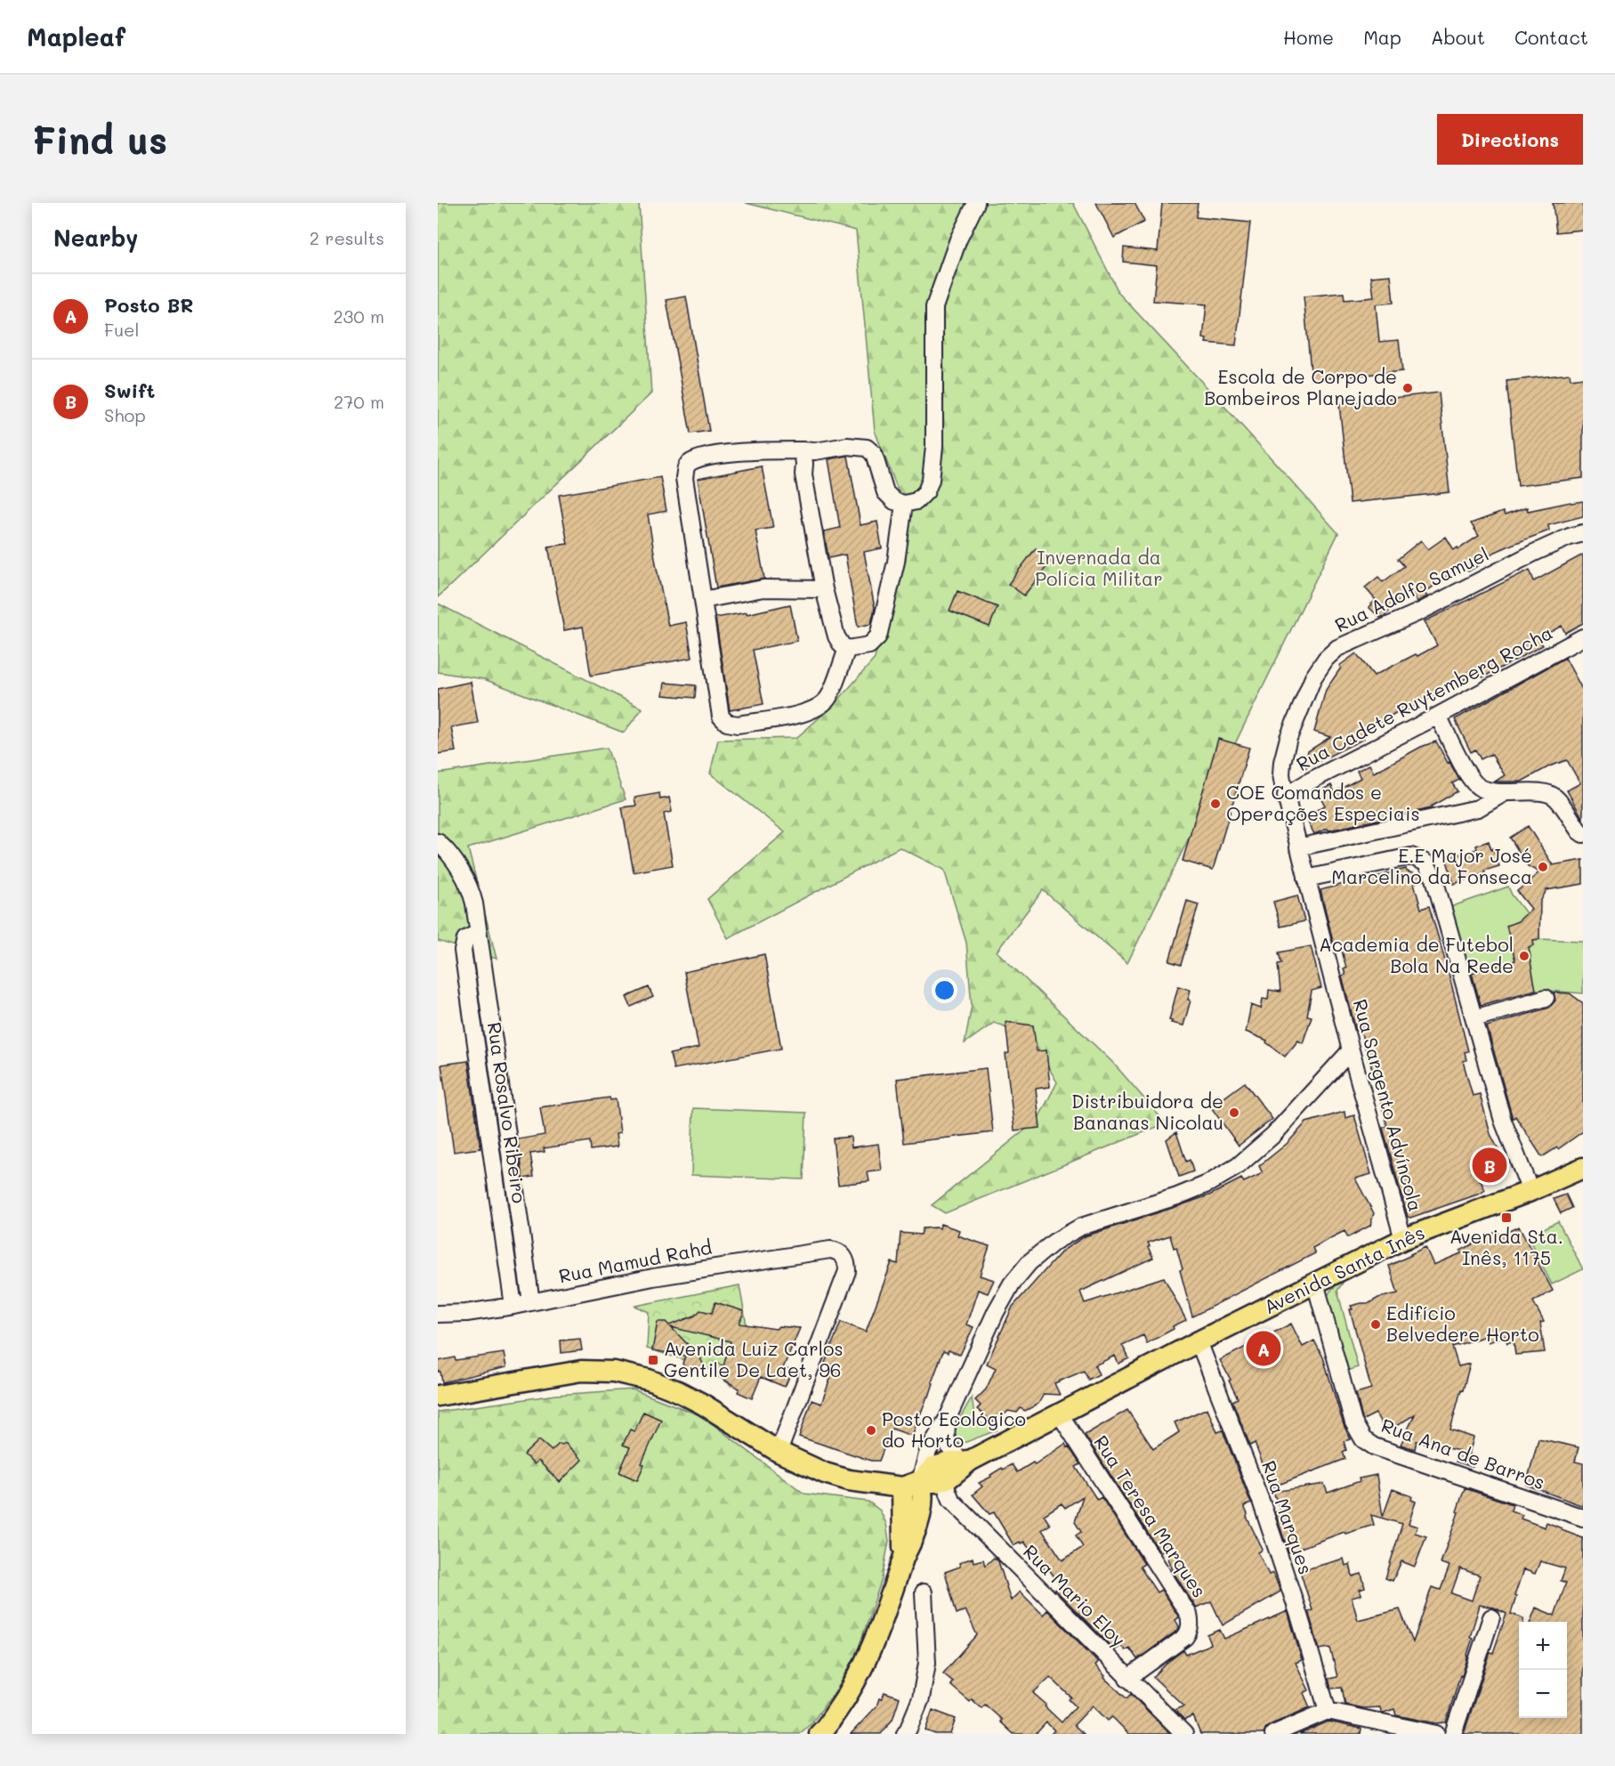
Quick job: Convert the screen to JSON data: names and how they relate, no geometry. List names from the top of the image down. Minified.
{"streets":{"main road":["Avenida Santa Inês"],"street":["Rua Adolfo Samuel","Rua Cadete Ruytemberg Rocha","Rua Sargento Advíncola","Rua Rosalvo Ribeiro","Rua Mamud Rahd","Rua Ana de Barros","Rua Teresa Marques","Rua Marques","Rua Mario Eloy"]},"crossings":[["Rua Adolfo Samuel","Rua Cadete Ruytemberg Rocha"],["Rua Adolfo Samuel","Rua Sargento Advíncola"],["Rua Cadete Ruytemberg Rocha","Rua Sargento Advíncola"],["Rua Sargento Advíncola","Avenida Santa Inês"],["Rua Rosalvo Ribeiro","Rua Mamud Rahd"],["Avenida Santa Inês","Rua Ana de Barros"],["Avenida Santa Inês","Rua Teresa Marques"],["Avenida Santa Inês","Rua Marques"],["Avenida Santa Inês","Rua Mario Eloy"],["Rua Teresa Marques","Rua Mario Eloy"]],"parks":["Invernada da Polícia Militar"],"places":{"other":["Escola de Corpo de Bombeiros Planejado","COE Comandos e Operações Especiais","E.E Major José Marcelino da Fonseca","Academia de Futebol Bola Na Rede","Distribuidora de Bananas Nicolau","Edifício Belvedere Horto","Posto Ecológico do Horto"],"transit":["Avenida Sta. Inês, 1175","Avenida Luiz Carlos Gentile De Laet, 96"]},"page":{"header":"Mapleaf","nav":["Home","Map","About","Contact"],"buttons":"Directions","title":"Find us","heading":["Nearby","2 results"],"list":[{"mark":"A","name":"Posto BR","note":"Fuel","value":"230 m"},{"mark":"B","name":"Swift","note":"Shop","value":"270 m"}],"pins":["B","A"],"map_buttons":["+","−"]}}
